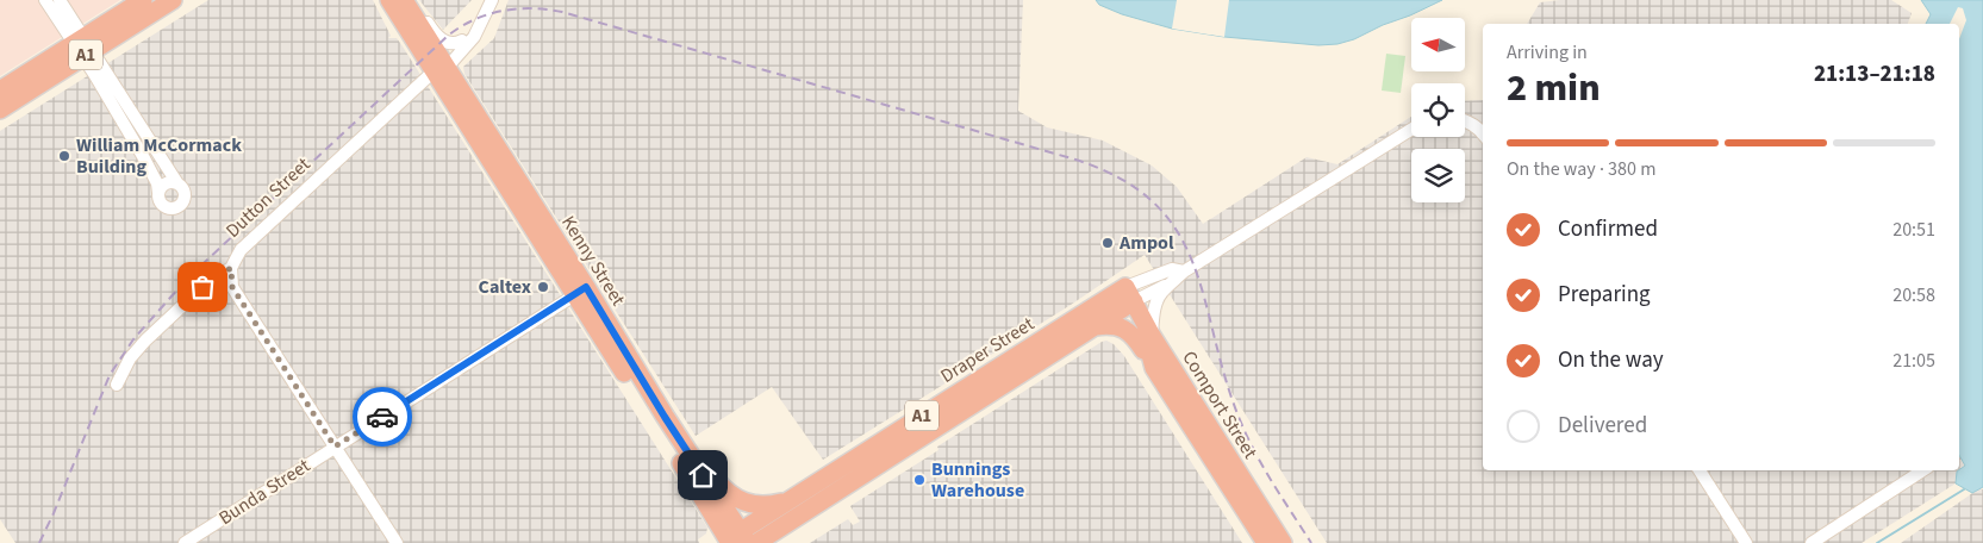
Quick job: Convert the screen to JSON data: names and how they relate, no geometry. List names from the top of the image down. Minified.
{"streets":{"highway":["A1","Kenny Street","Draper Street","Comport Street"],"street":["Dutton Street","Bunda Street"]},"crossings":[["Dutton Street","Kenny Street"],["Kenny Street","Draper Street"],["Kenny Street","Bunda Street"],["Draper Street","Comport Street"]],"places":["William McCormack Building","Ampol","Caltex","Bunnings Warehouse"],"north":"left","page":{"heading":["2 min","Arriving in","21:13–21:18"],"bar":"On the way · 380 m","list":[["Confirmed","20:51"],["Preparing","20:58"],["On the way","21:05"],"Delivered"]}}
